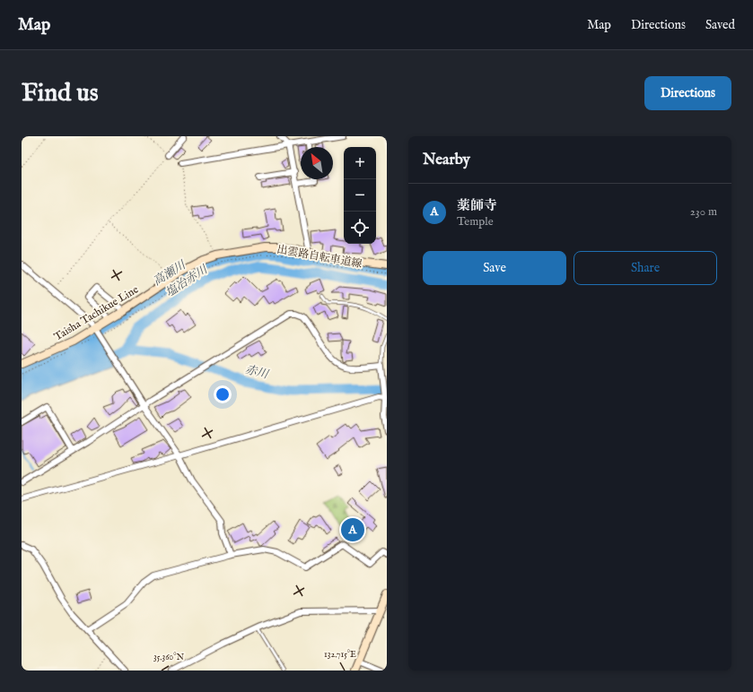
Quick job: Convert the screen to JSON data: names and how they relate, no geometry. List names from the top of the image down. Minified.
{"streets":{"main road":["Taisha Tachikue Line"],"path":["出雲路自転車道線"]},"water":["高瀬川","塩冶赤川","赤川"],"north":"top left","page":{"header":"Map","nav":["Map","Directions","Saved"],"buttons":["Directions",["Save","Share"]],"title":"Find us","heading":"Nearby","map_buttons":["+","−"],"list":[{"mark":"A","name":"薬師寺","note":"Temple","value":"230 m"}],"pins":"A"},"coordinates":["132.715°E","35.360°N"]}
